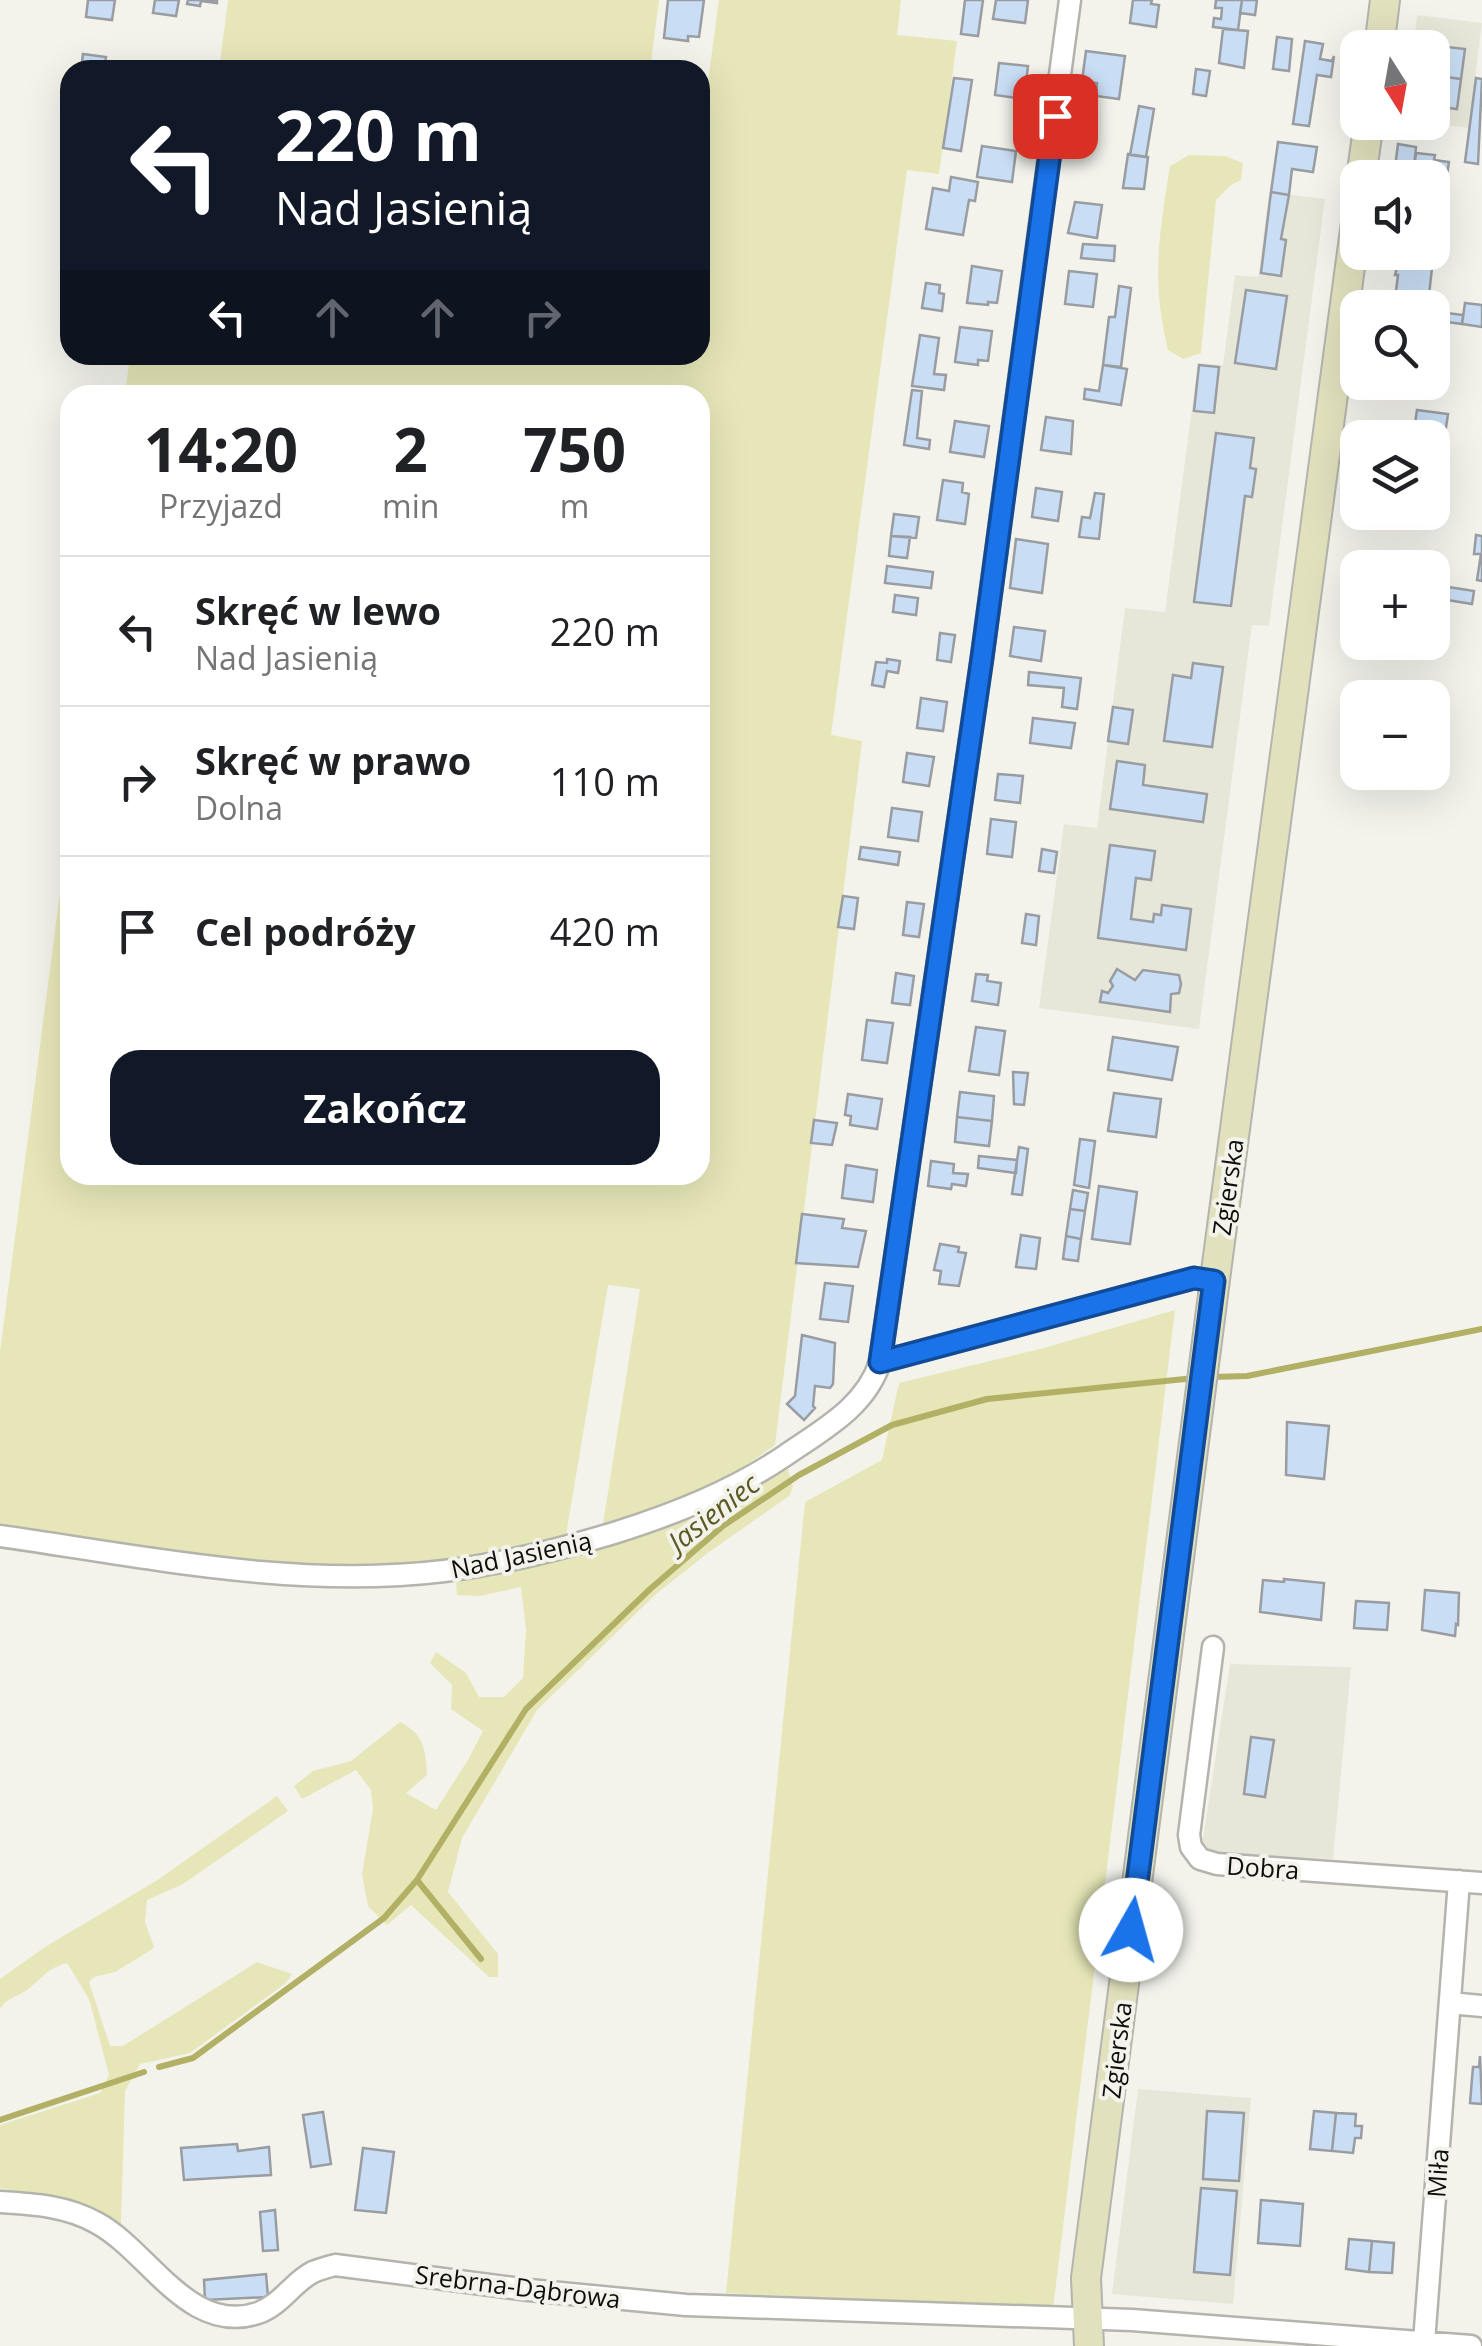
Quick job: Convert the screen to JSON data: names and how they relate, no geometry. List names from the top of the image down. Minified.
{"streets":{"main road":["Zgierska"],"street":["Nad Jasienią","Dobra","Miła","Srebrna-Dąbrowa"]},"crossings":[["Zgierska","Srebrna-Dąbrowa"],["Dobra","Miła"],["Miła","Srebrna-Dąbrowa"]],"water":["Jasieniec"],"north":"bottom","page":{"map_buttons":["+","−"],"turn":["220 m","Nad Jasienią"],"eta":["14:20","Przyjazd","2","min","750","m"],"list":[{"name":"Skręć w lewo","note":"Nad Jasienią","value":"220 m"},{"name":"Skręć w prawo","note":"Dolna","value":"110 m"},{"name":"Cel podróży","value":"420 m"}],"buttons":"Zakończ"}}
